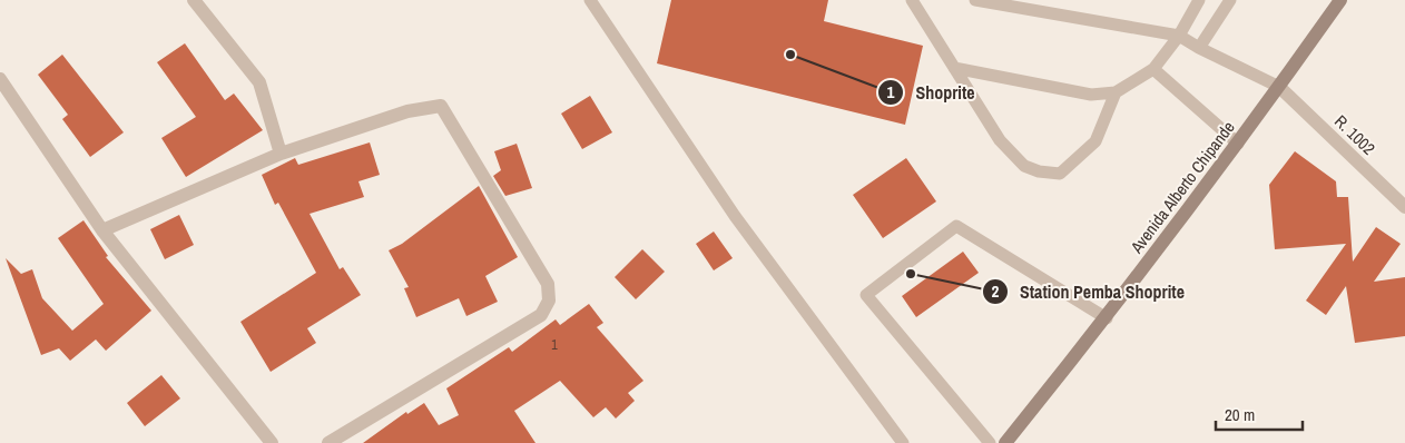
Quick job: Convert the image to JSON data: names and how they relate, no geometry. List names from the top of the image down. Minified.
{"streets":{"main road":["Avenida Alberto Chipande"],"street":["R. 1002"]},"crossings":[["R. 1002","Avenida Alberto Chipande"]],"places":["Shoprite","Station Pemba Shoprite"],"house_numbers":["1"],"scale_bar":"20 m"}
